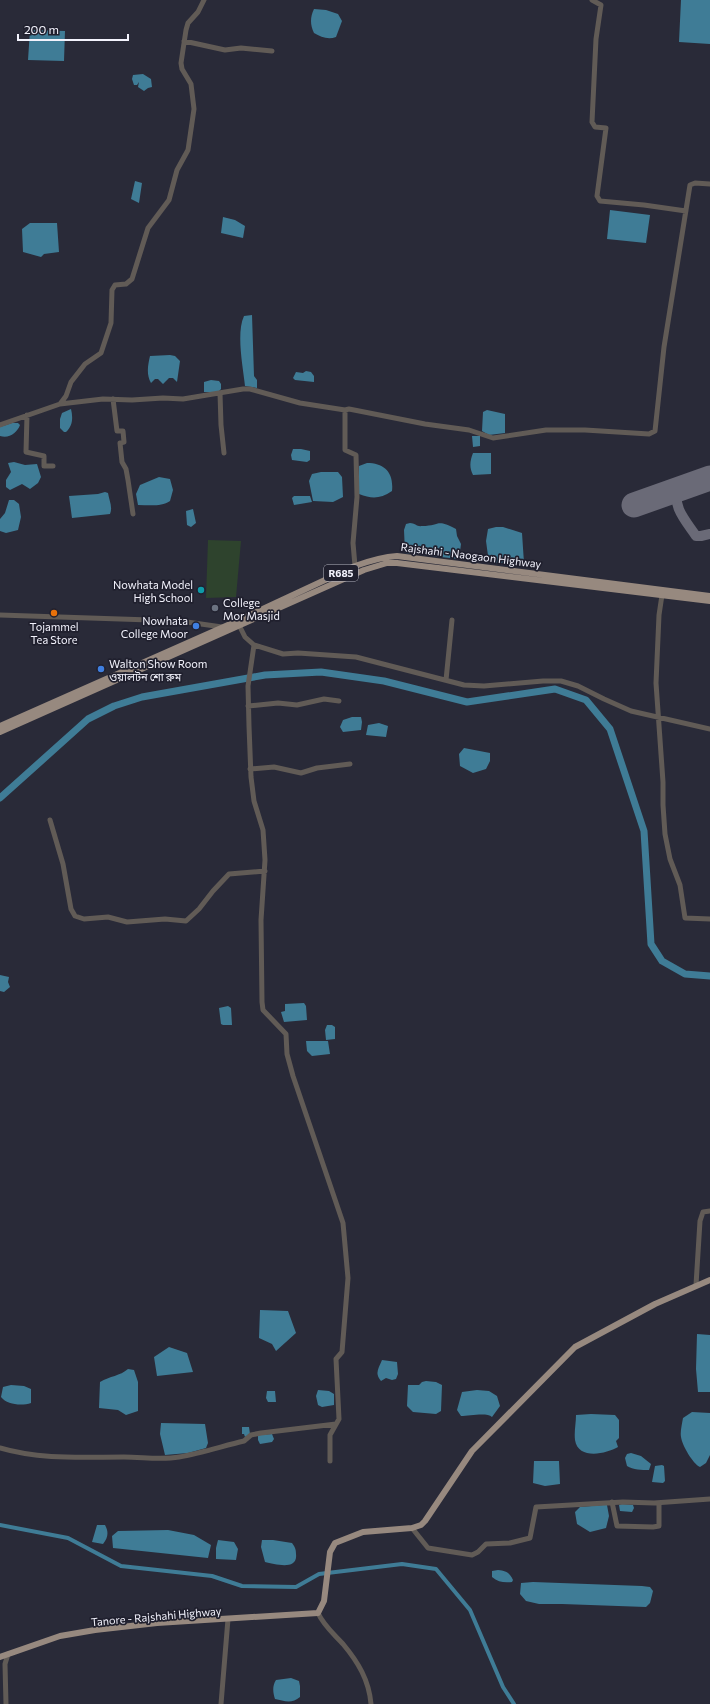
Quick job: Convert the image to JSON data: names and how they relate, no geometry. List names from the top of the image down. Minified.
{"streets":{"main road":["Rajshahi - Naogaon Highway","R685","Tanore - Rajshahi Highway"]},"places":["Nowhata Model High School","College Mor Masjid","Tojammel Tea Store","Nowhata College Moor","Walton Show Room ওয়ালটন শো রুম"],"scale_bar":"200 m"}
